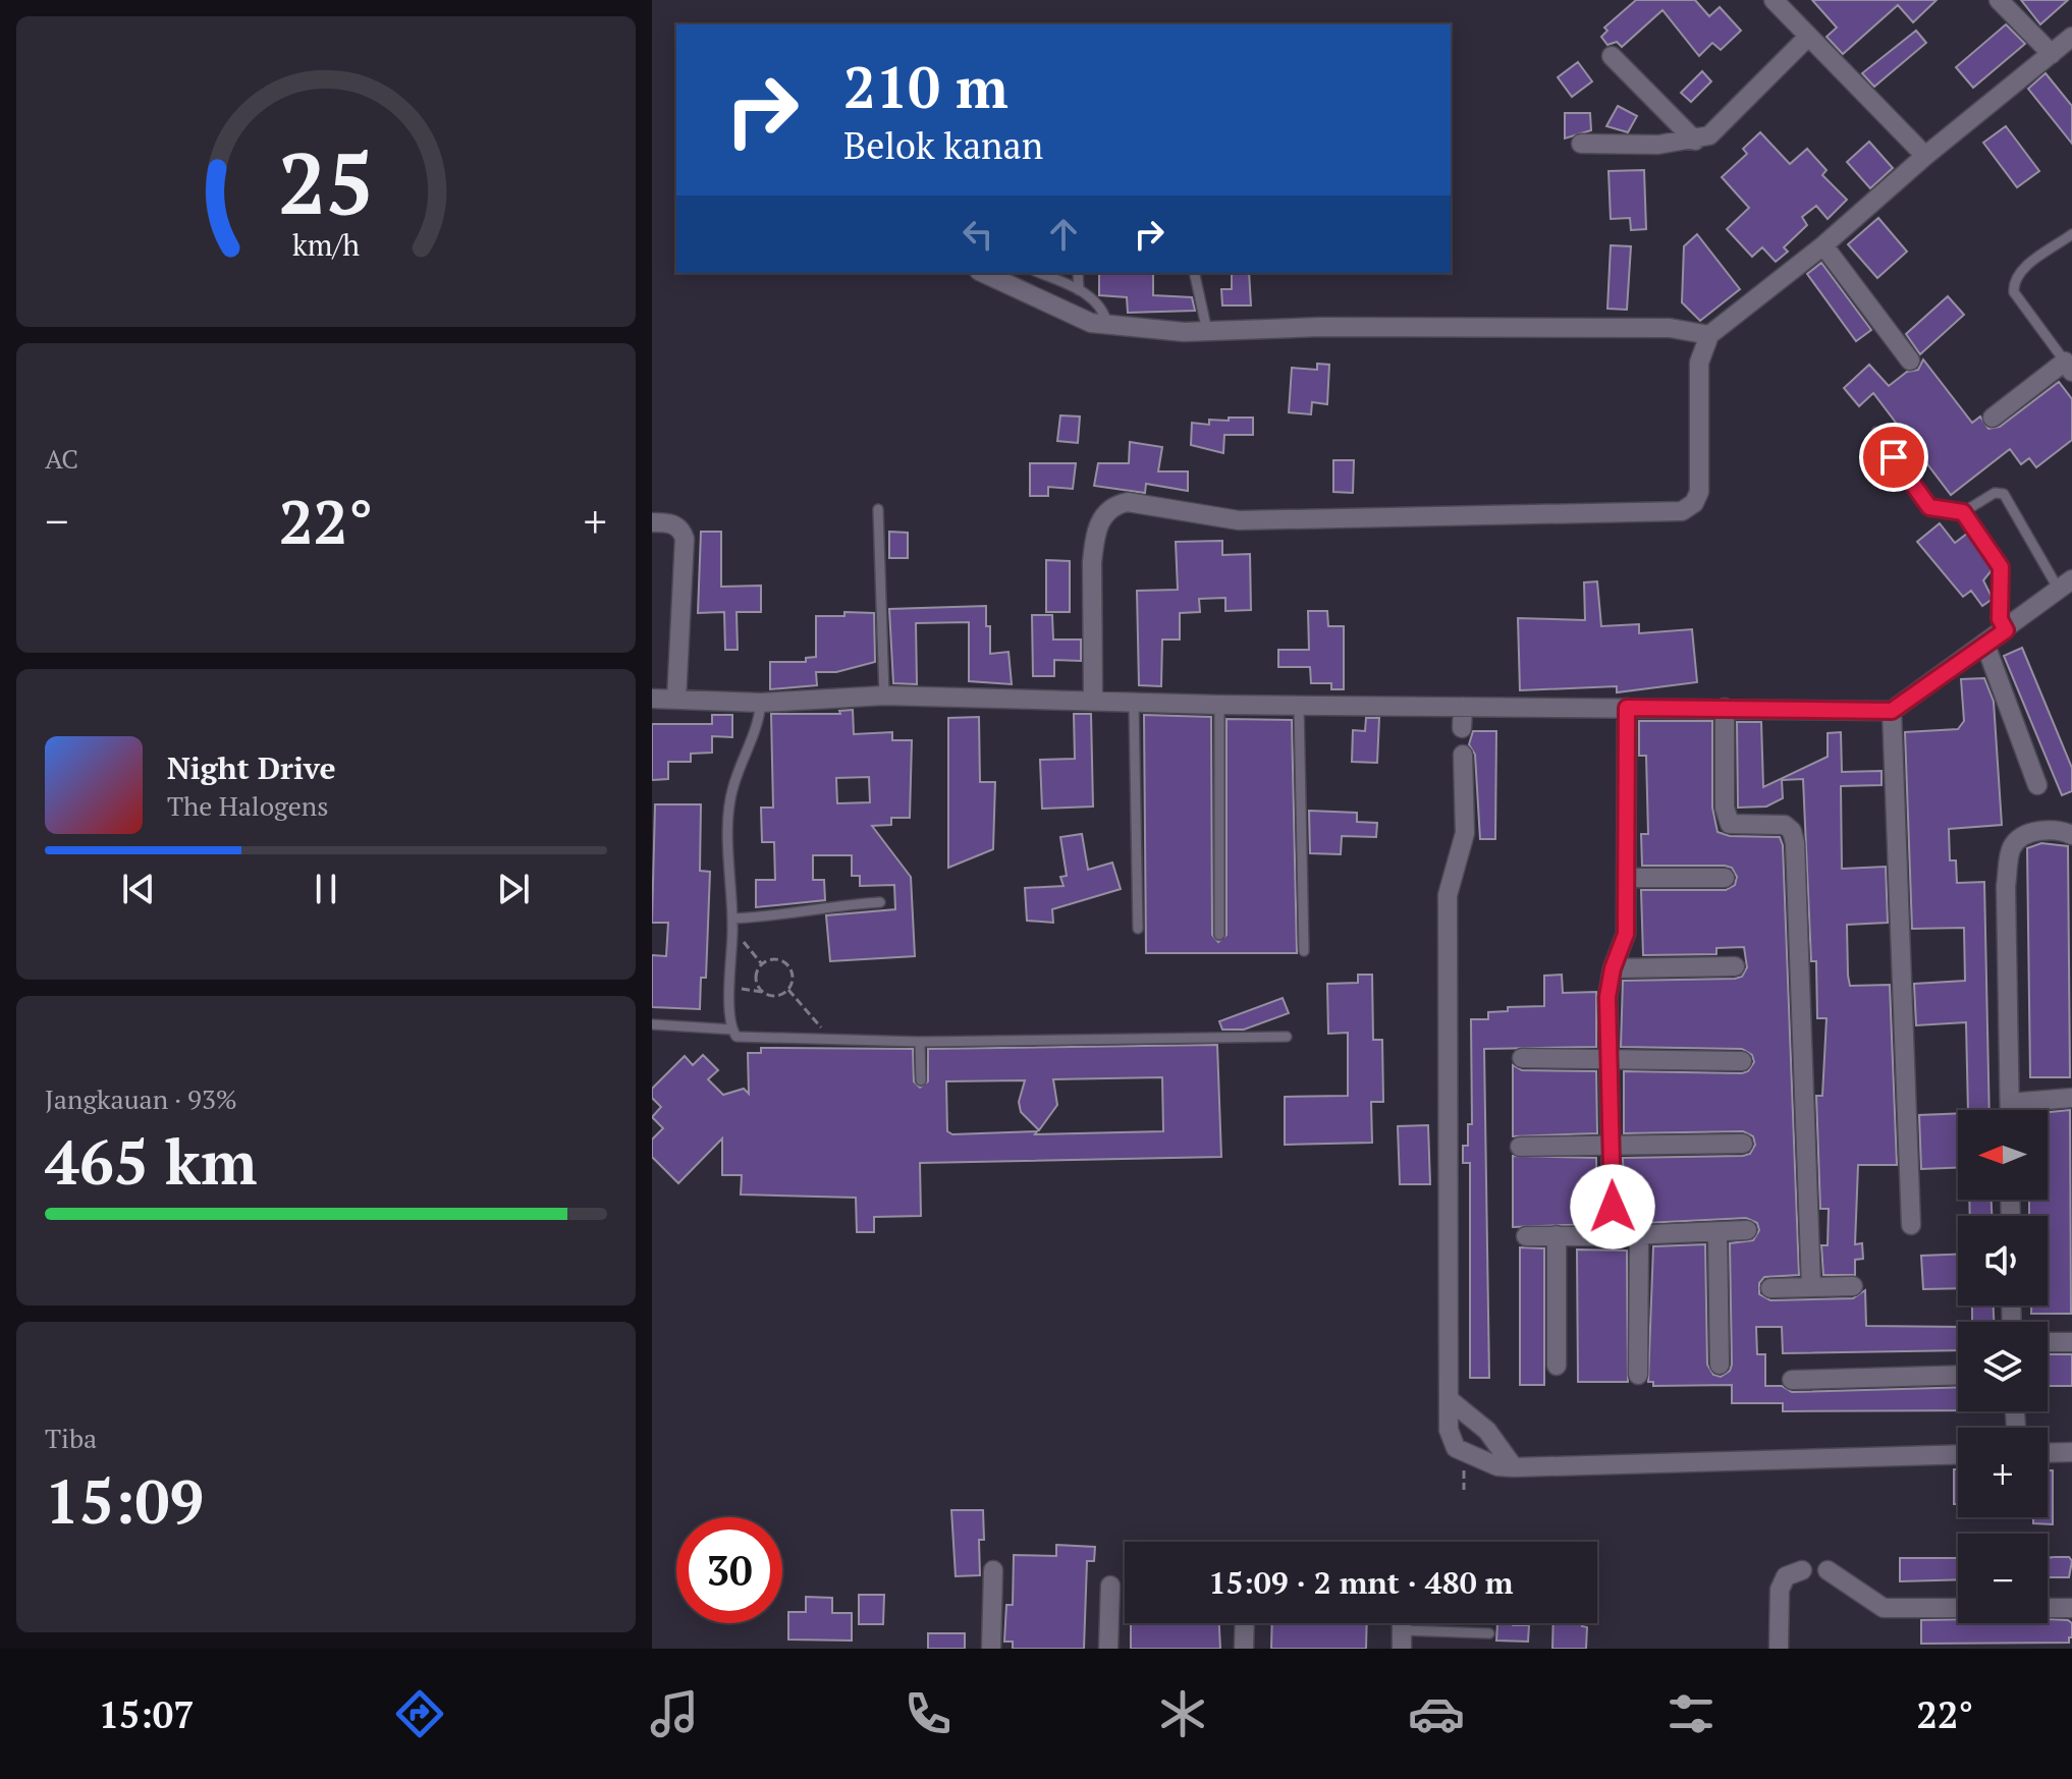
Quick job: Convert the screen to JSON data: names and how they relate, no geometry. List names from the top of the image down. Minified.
{"north":"left","page":{"turn":["210 m","Belok kanan"],"tile":["AC",["Jangkauan · 93%","465 km"],["Tiba","15:09"]],"heat":["−","22°","+"],"song":["Night Drive","The Halogens"],"map_buttons":["+","−"],"limit":"30","trip":"15:09 · 2 mnt · 480 m","tabs":["15:07","22°"],"gauge":["25","km/h"]}}
